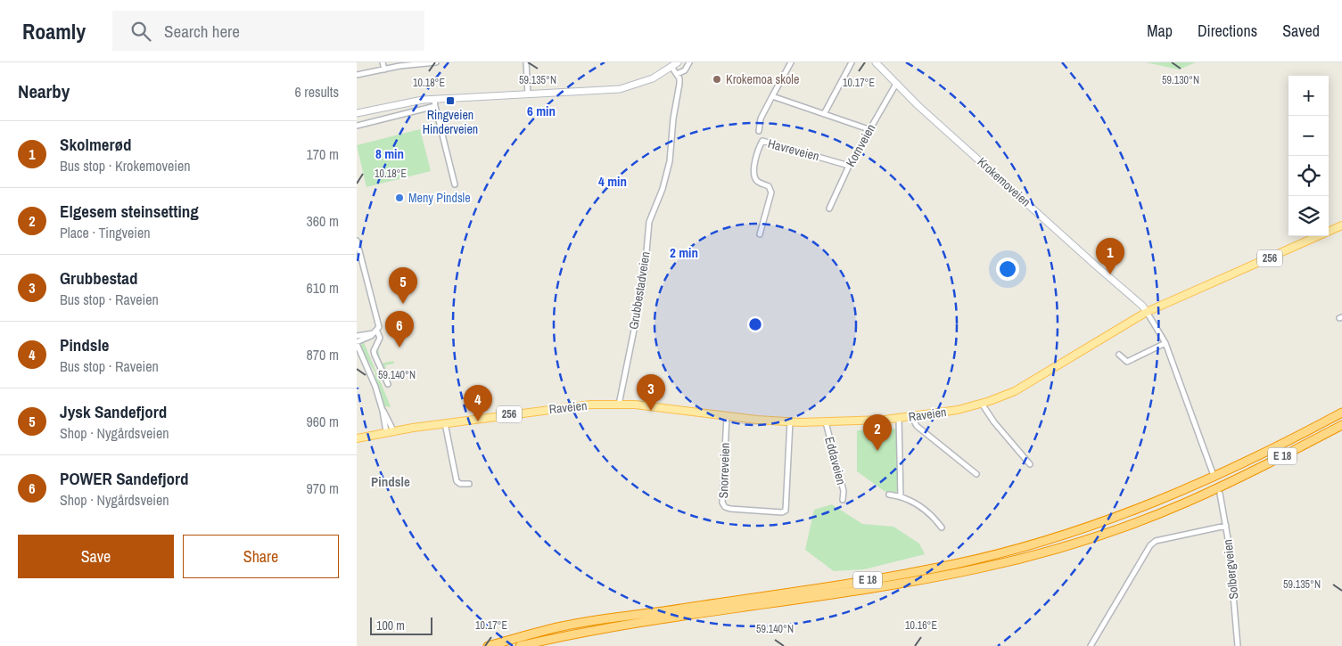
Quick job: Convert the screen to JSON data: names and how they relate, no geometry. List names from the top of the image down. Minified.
{"streets":{"highway":["E 18"],"main road":["Krokemoveien","256","Raveien"],"street":["Kornveien","Havreveien","Grubbestadveien","Eddaveien","Snorreveien","Solbergveien"]},"crossings":[["Kornveien","Havreveien"],["Kornveien","Krokemoveien"],["Krokemoveien","Raveien"],["Grubbestadveien","Raveien"],["Raveien","Eddaveien"],["Raveien","Snorreveien"],["E 18","Solbergveien"]],"districts":["Pindsle"],"places":{"other":["Krokemoa skole","Meny Pindsle"],"transit":["Ringveien Hinderveien"]},"scale_bar":"100 m","page":{"header":"Roamly","search":"Search here","nav":["Map","Directions","Saved"],"heading":["Nearby","6 results"],"map_buttons":["+","−"],"list":[{"mark":"1","name":"Skolmerød","note":"Bus stop · Krokemoveien","value":"170 m"},{"mark":"2","name":"Elgesem steinsetting","note":"Place · Tingveien","value":"360 m"},{"mark":"3","name":"Grubbestad","note":"Bus stop · Raveien","value":"610 m"},{"mark":"4","name":"Pindsle","note":"Bus stop · Raveien","value":"870 m"},{"mark":"5","name":"Jysk Sandefjord","note":"Shop · Nygårdsveien","value":"960 m"},{"mark":"6","name":"POWER Sandefjord","note":"Shop · Nygårdsveien","value":"970 m"}],"pins":["1","5","6","3","4","2"],"buttons":["Save","Share"],"scale":"100 m"},"coordinates":["59.135°N","59.130°N","10.17°E","10.18°E","59.140°N","10.16°E"],"rings":["6 min","8 min","4 min","2 min"]}
